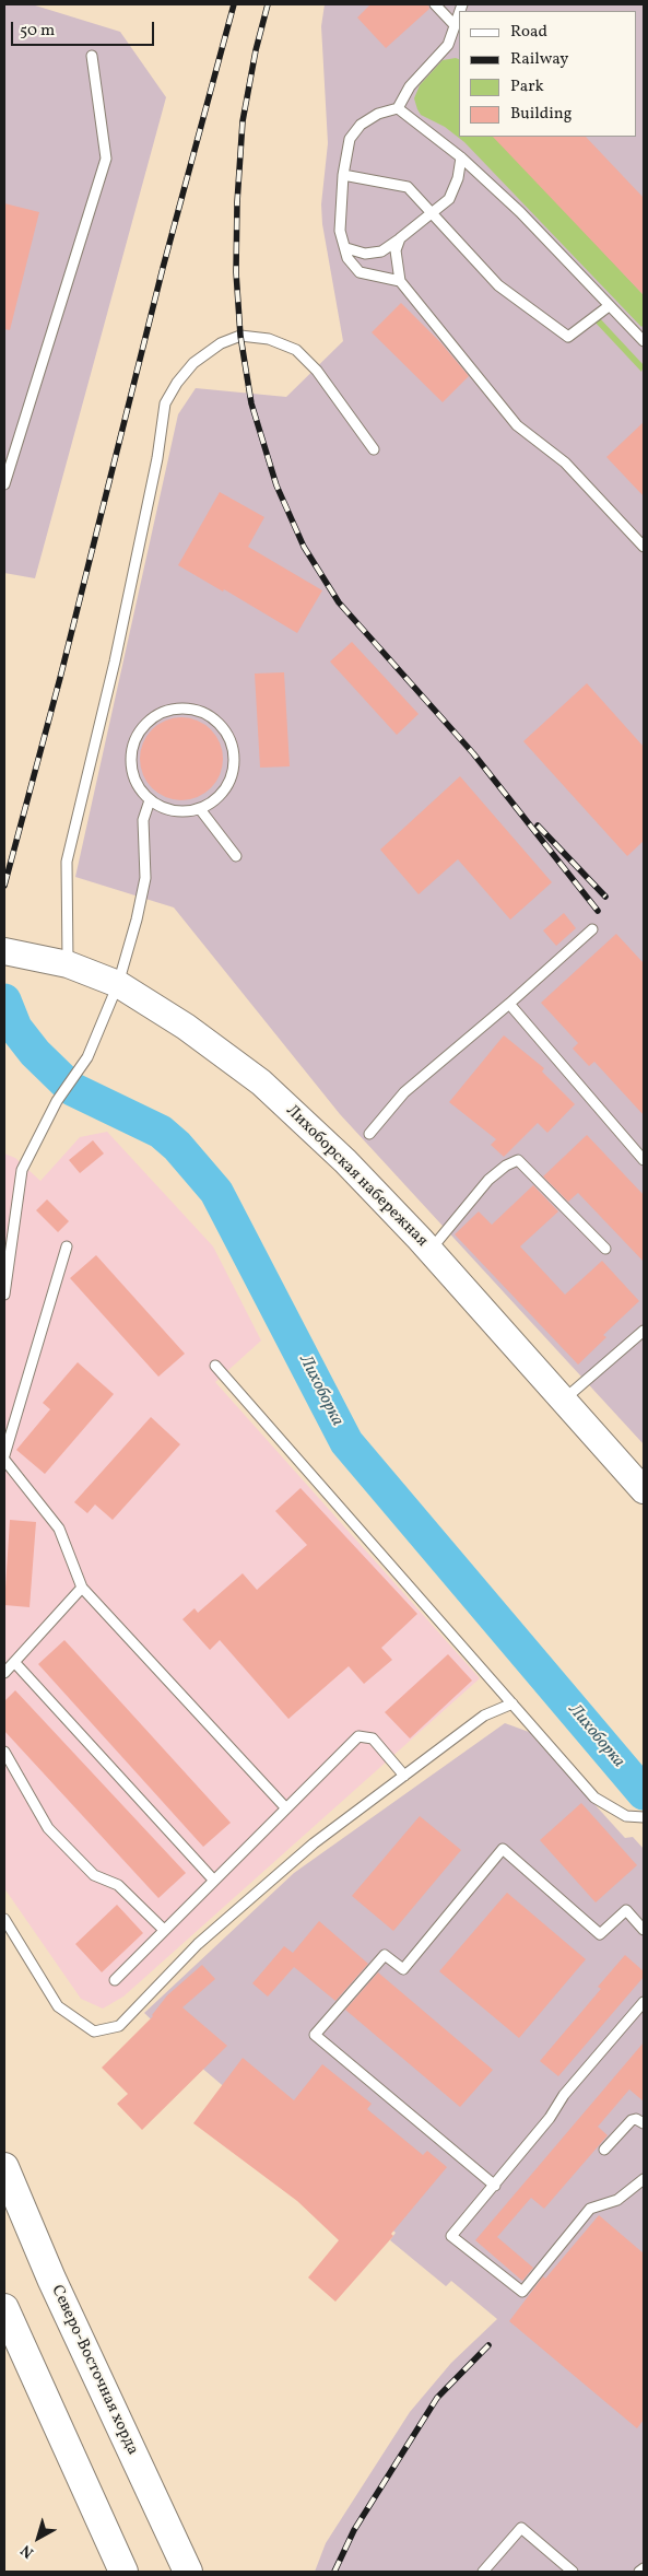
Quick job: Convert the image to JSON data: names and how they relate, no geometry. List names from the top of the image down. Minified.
{"streets":{"main road":["Северо-Восточная хорда"],"street":["Лихоборская набережная"]},"water":["Лихоборка"],"legend":["Road","Railway","Park","Building"],"scale_bar":"50 m","north":"bottom left"}
